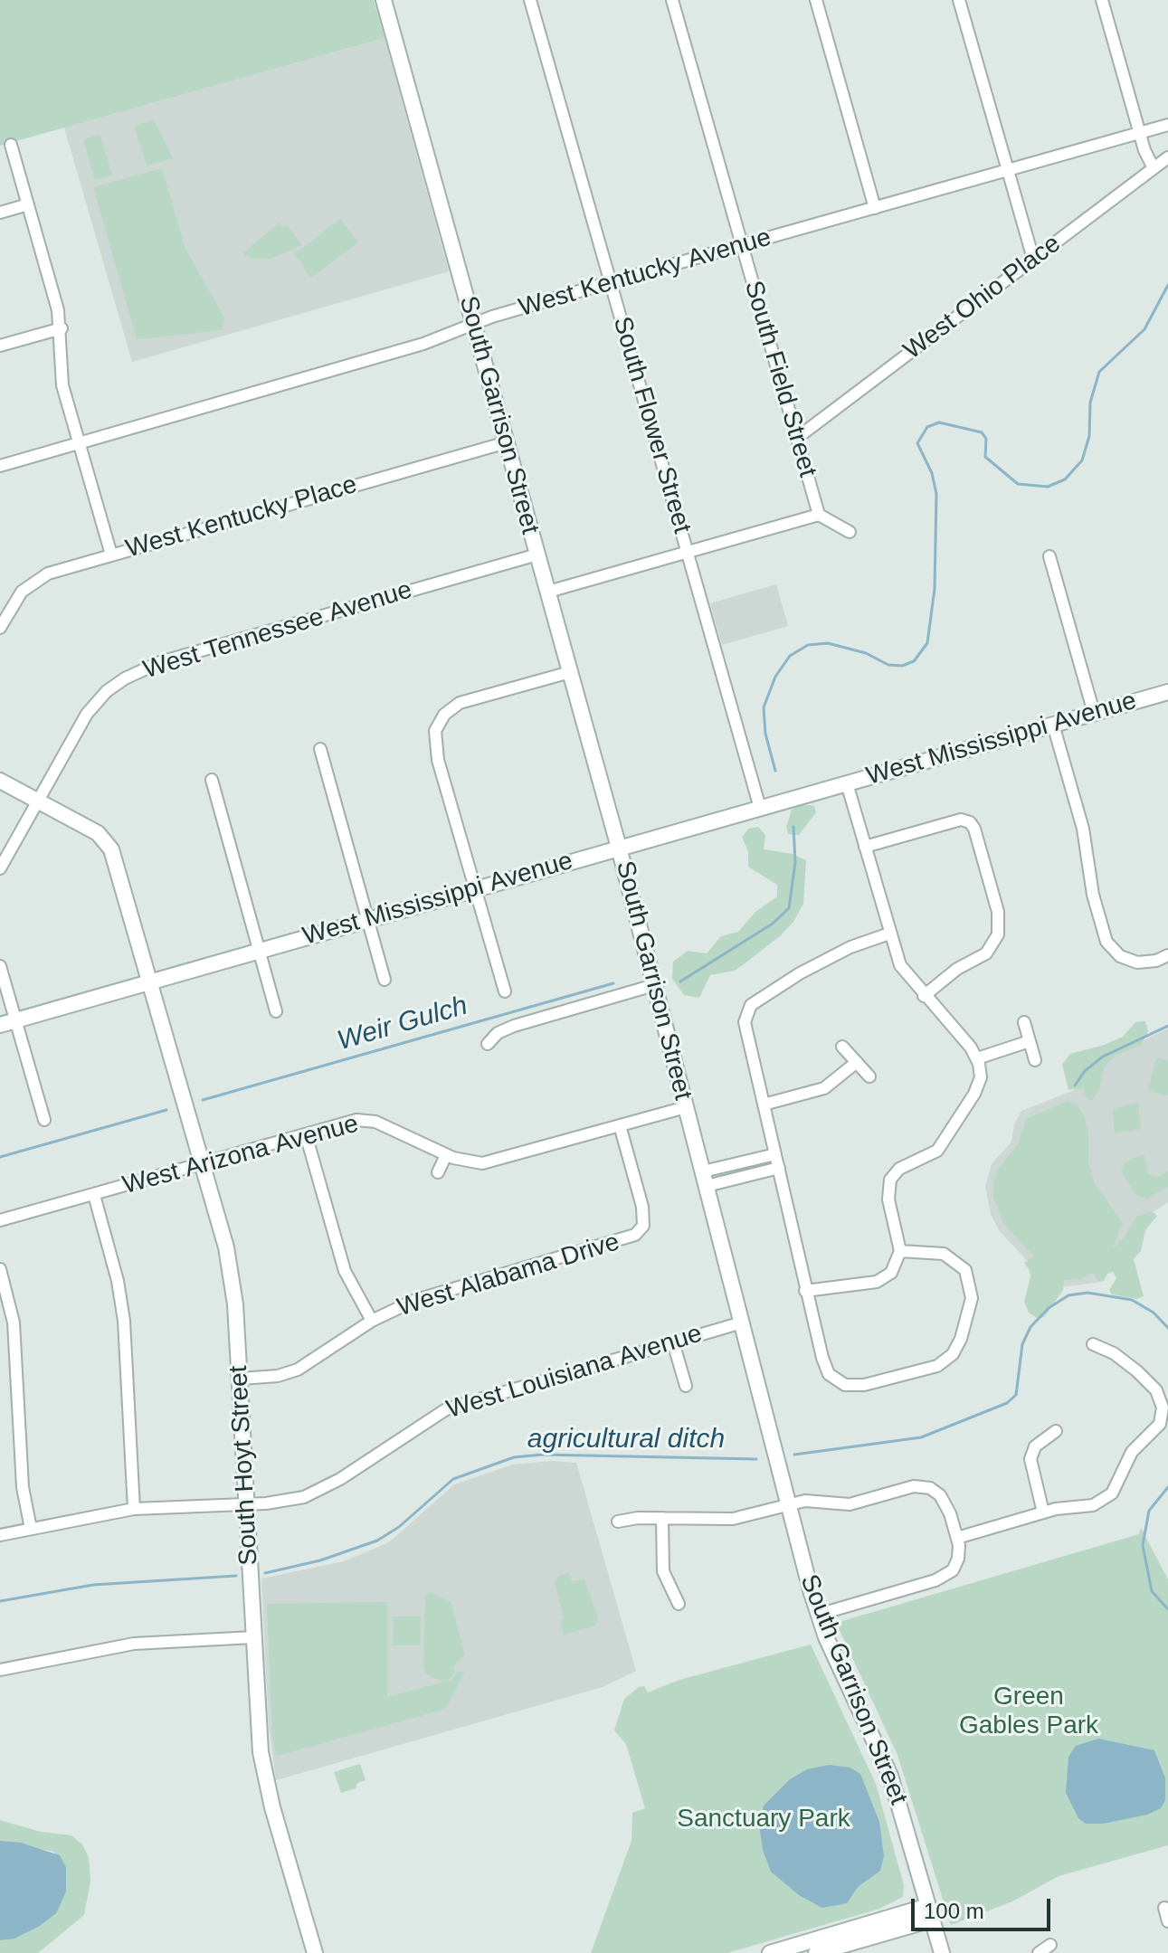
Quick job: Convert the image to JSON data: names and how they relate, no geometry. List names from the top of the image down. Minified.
{"streets":{"main road":["South Garrison Street","West Mississippi Avenue","South Hoyt Street"],"street":["West Kentucky Avenue","West Ohio Place","South Field Street","South Flower Street","West Kentucky Place","West Tennessee Avenue","West Arizona Avenue","West Alabama Drive","West Louisiana Avenue"]},"crossings":[["West Kentucky Avenue","South Field Street"],["West Kentucky Avenue","South Garrison Street"],["West Kentucky Avenue","South Flower Street"],["West Ohio Place","South Field Street"],["South Garrison Street","West Kentucky Place"],["South Garrison Street","West Tennessee Avenue"],["South Garrison Street","West Mississippi Avenue"],["South Garrison Street","West Arizona Avenue"],["South Garrison Street","West Louisiana Avenue"],["South Flower Street","West Mississippi Avenue"],["West Tennessee Avenue","South Hoyt Street"],["West Mississippi Avenue","South Hoyt Street"],["West Arizona Avenue","West Alabama Drive"],["West Arizona Avenue","South Hoyt Street"],["West Alabama Drive","South Hoyt Street"],["West Louisiana Avenue","South Hoyt Street"]],"water":["Weir Gulch","agricultural ditch"],"parks":["Green Gables Park","Sanctuary Park"],"scale_bar":"100 m"}
